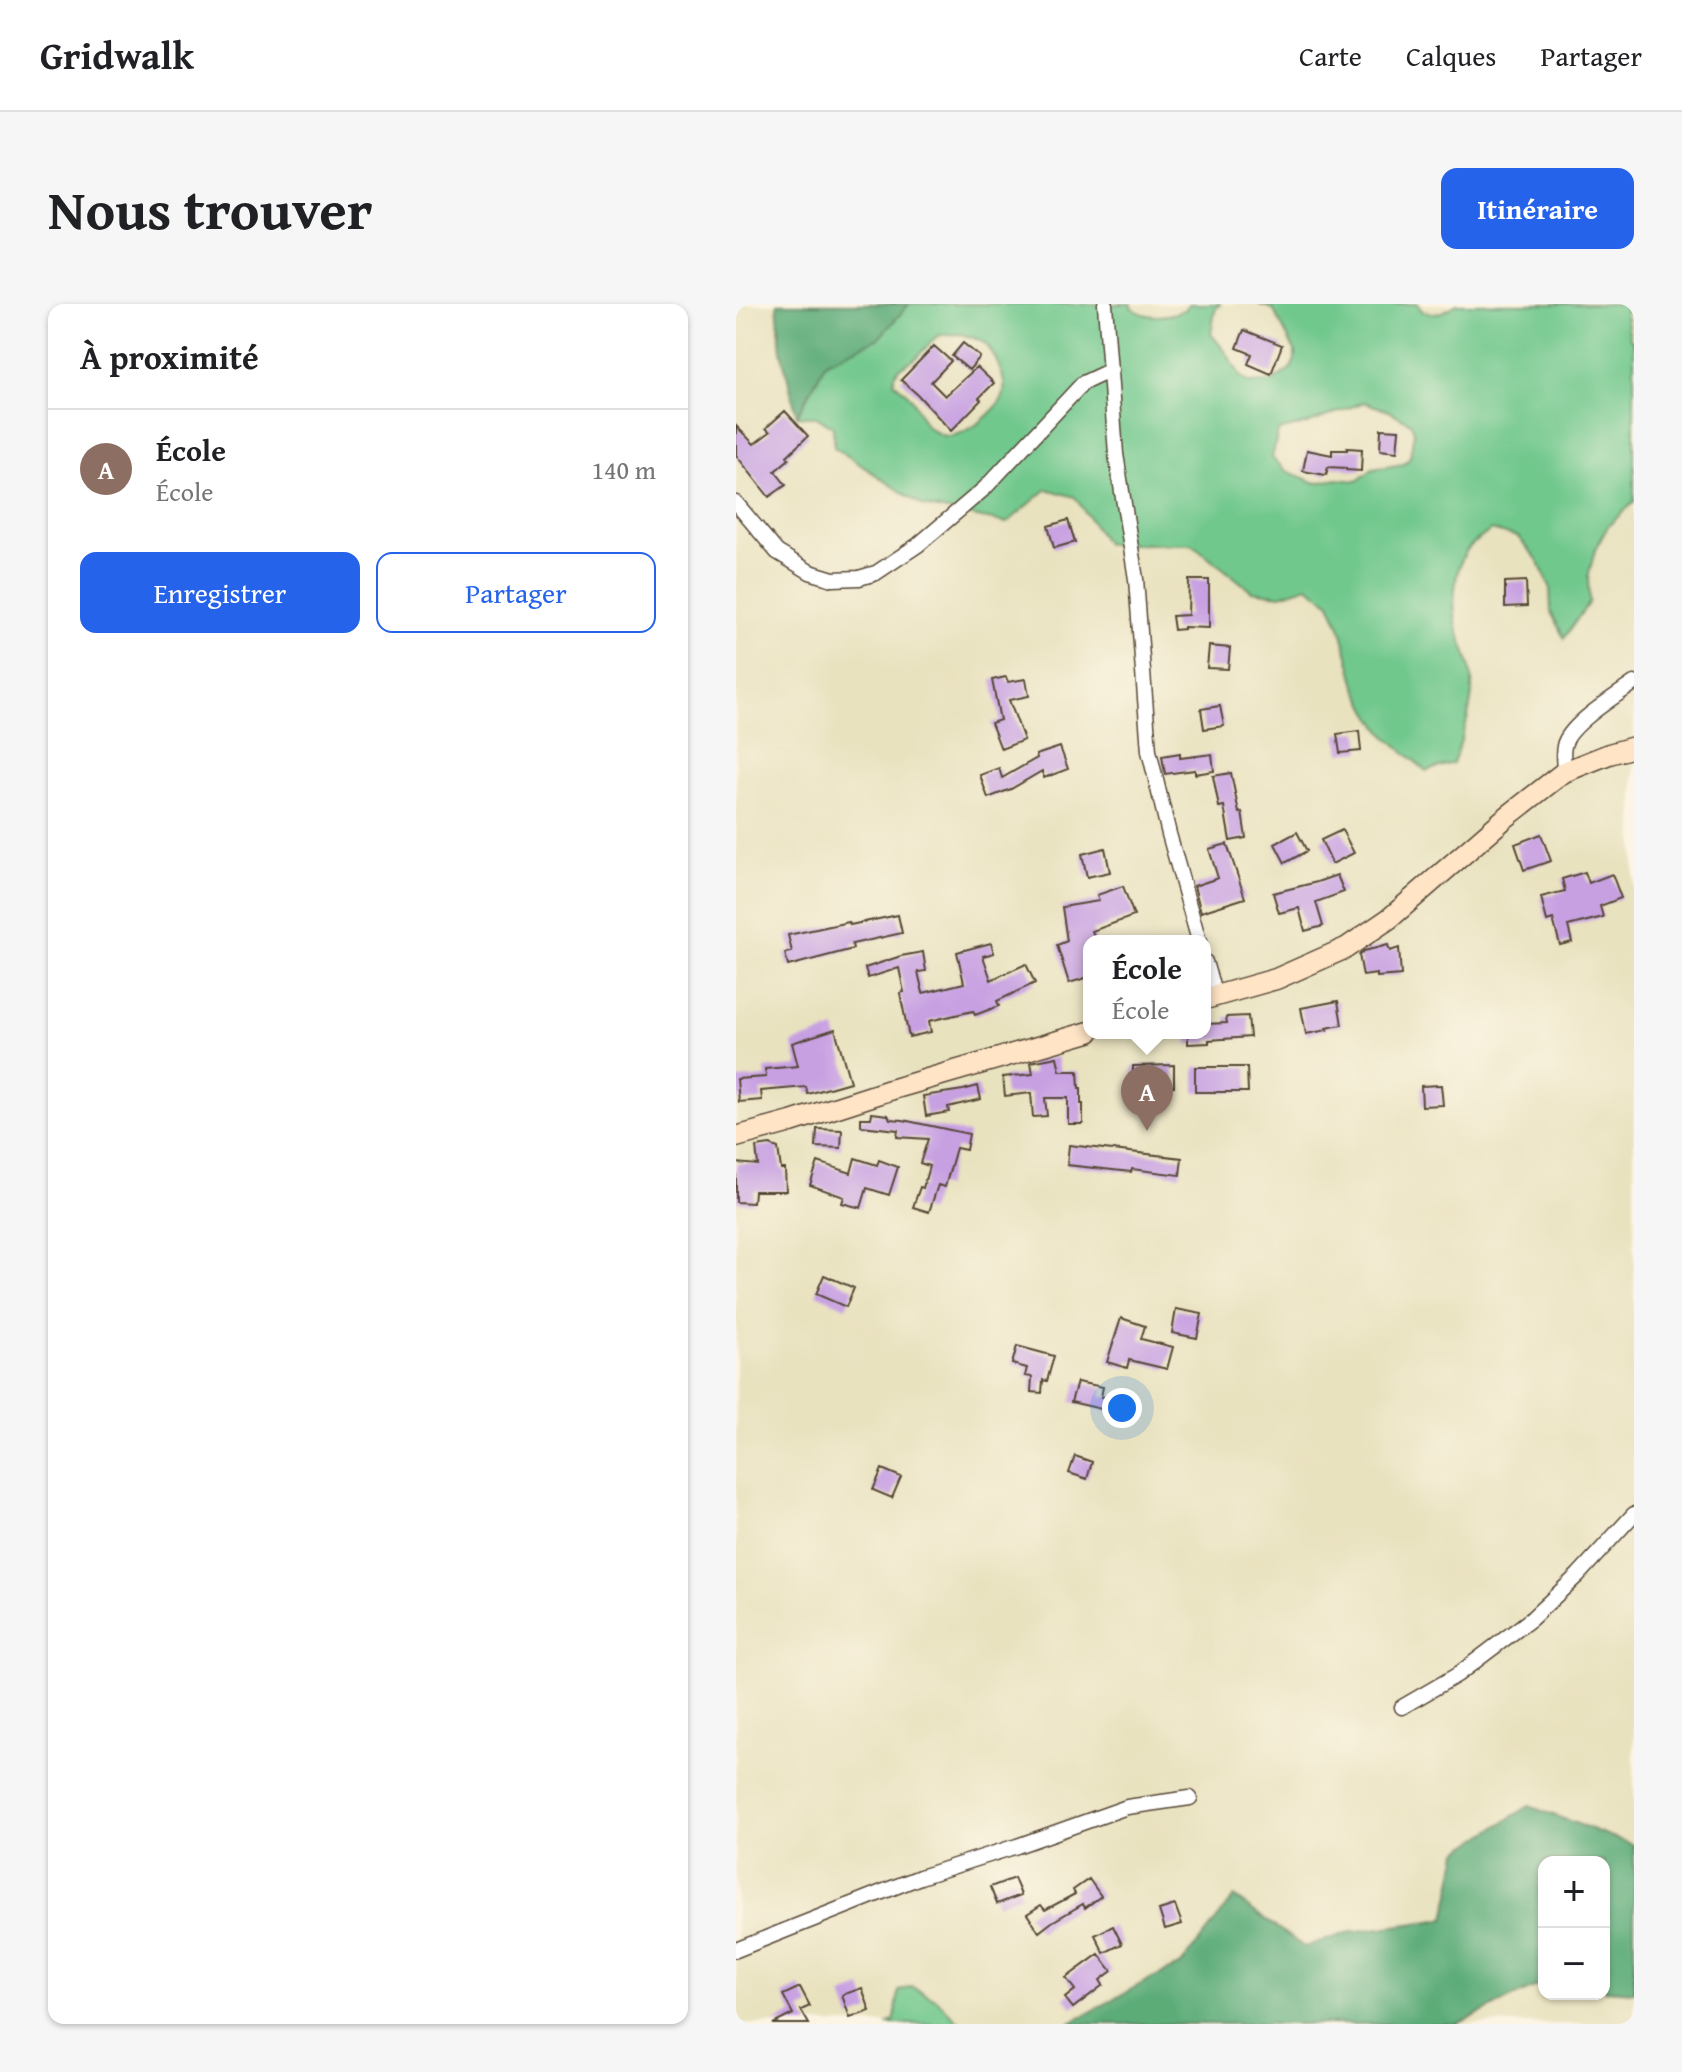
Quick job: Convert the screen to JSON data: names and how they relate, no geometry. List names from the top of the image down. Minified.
{"page":{"header":"Gridwalk","nav":["Carte","Calques","Partager"],"title":"Nous trouver","buttons":["Itinéraire",["Enregistrer","Partager"]],"heading":"À proximité","list":[{"mark":"A","name":"École","note":"École","value":"140 m"}],"popup":["École","École"],"pins":"A","map_buttons":["+","−"]}}
